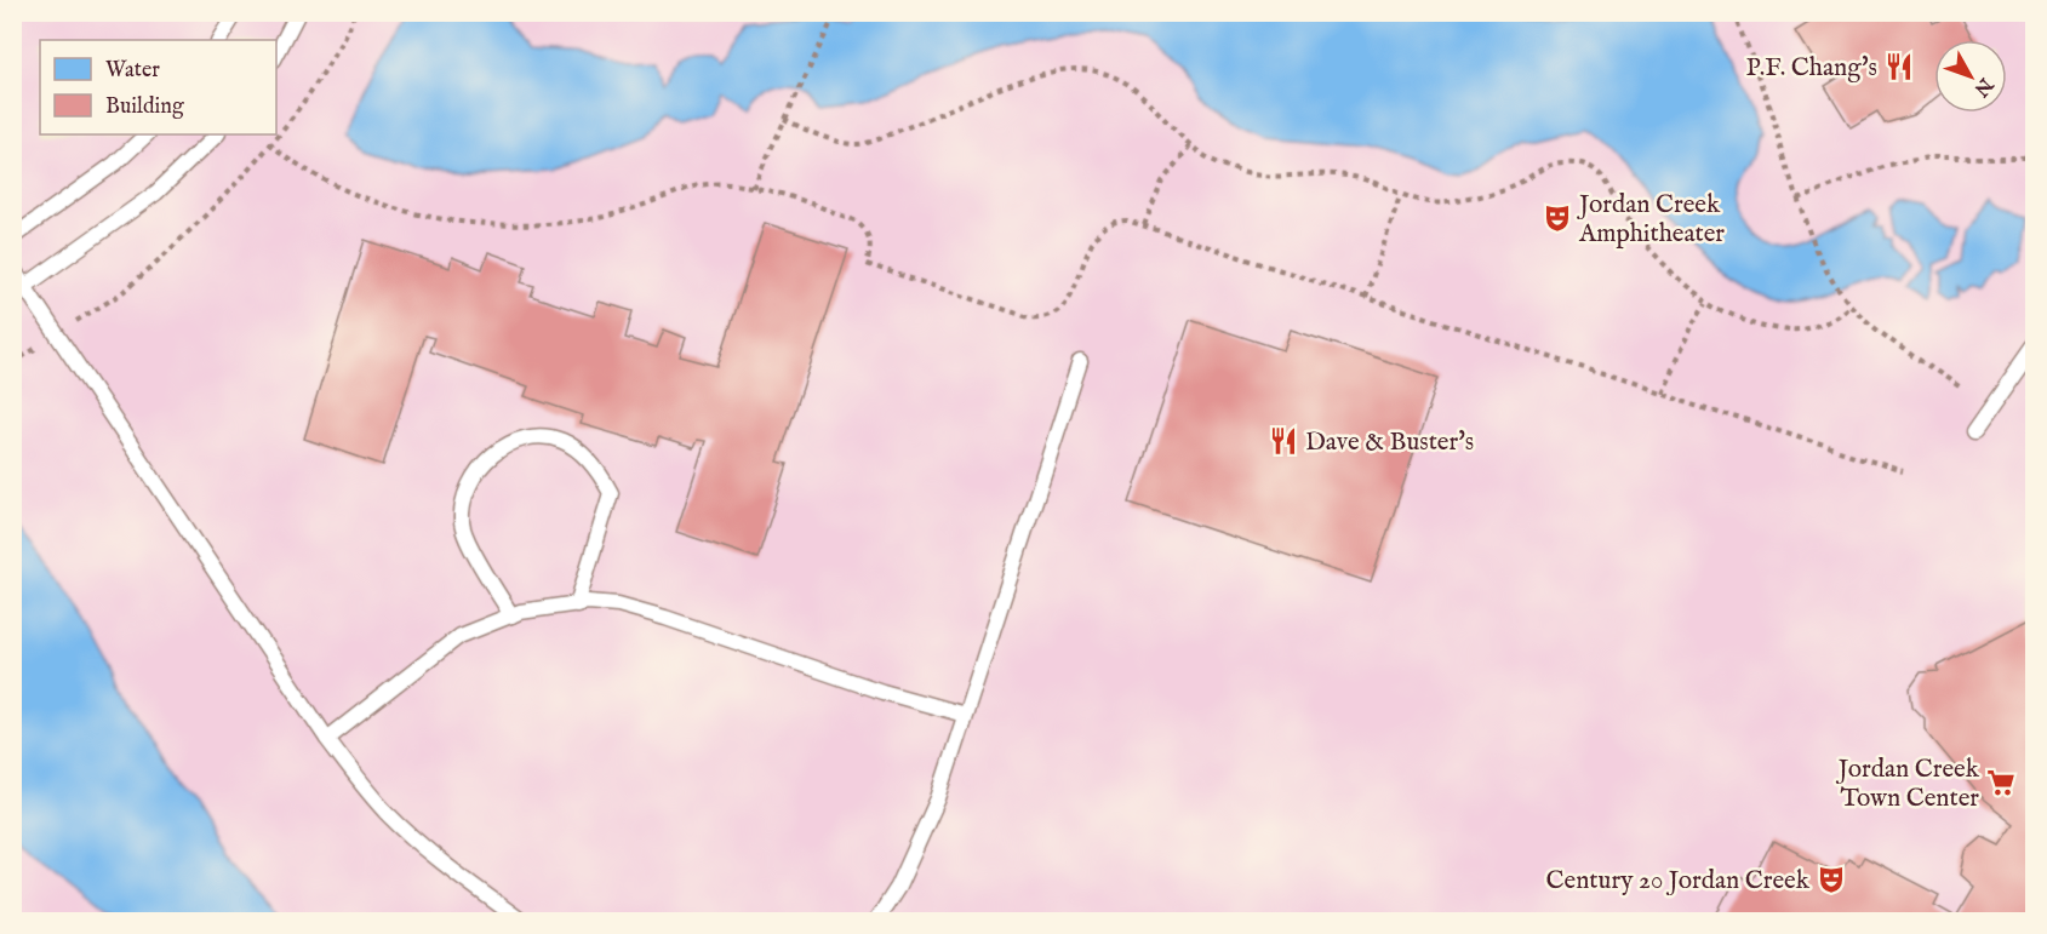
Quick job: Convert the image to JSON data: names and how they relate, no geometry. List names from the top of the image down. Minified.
{"places":{"restaurant":["P.F. Chang's","Dave & Buster's"],"theatre":["Jordan Creek Amphitheater","Century 20 Jordan Creek"],"supermarket":["Jordan Creek Town Center"]},"legend":["Water","Building"],"north":"bottom right"}
